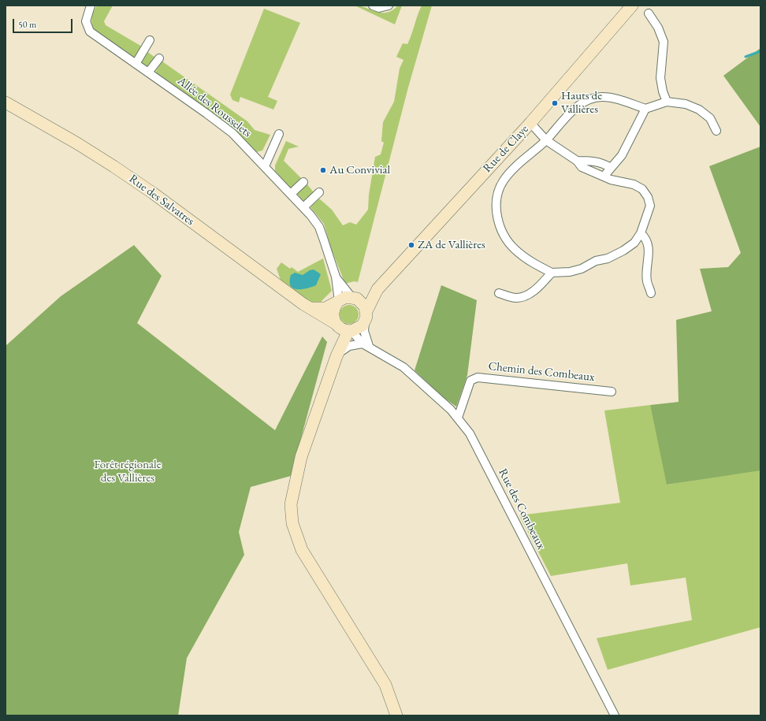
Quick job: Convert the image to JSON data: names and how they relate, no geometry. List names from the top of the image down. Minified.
{"streets":{"street":["Allée des Rousselets","Rue de Claye","Rue des Salvatres","Chemin des Combeaux","Rue des Combeaux"]},"crossings":[["Allée des Rousselets","Rue de Claye"],["Allée des Rousselets","Rue des Salvatres"],["Allée des Rousselets","Rue des Combeaux"],["Rue de Claye","Rue des Salvatres"],["Rue de Claye","Rue des Combeaux"],["Rue des Salvatres","Rue des Combeaux"],["Chemin des Combeaux","Rue des Combeaux"]],"parks":["Forêt régionale des Vallières"],"places":["Hauts de Vallières","Au Convivial","ZA de Vallières"],"scale_bar":"50 m"}
